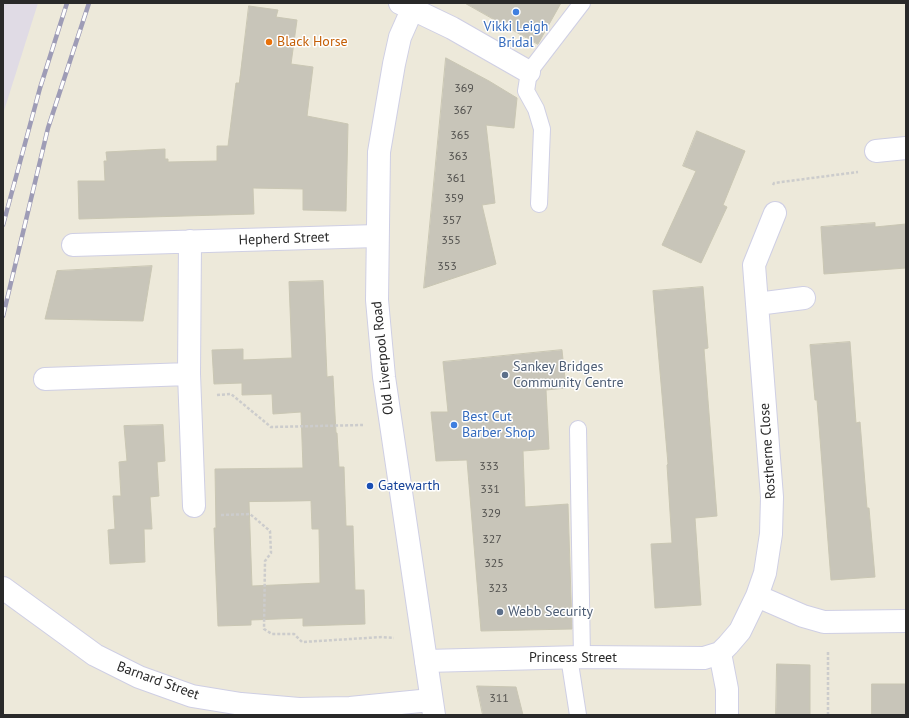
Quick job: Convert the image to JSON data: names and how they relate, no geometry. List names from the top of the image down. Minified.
{"streets":{"street":["Hepherd Street","Old Liverpool Road","Rostherne Close","Princess Street","Barnard Street"]},"crossings":[["Hepherd Street","Old Liverpool Road"],["Old Liverpool Road","Princess Street"],["Old Liverpool Road","Barnard Street"],["Rostherne Close","Princess Street"]],"places":["Vikki Leigh Bridal","Black Horse","Sankey Bridges Community Centre","Best Cut Barber Shop","Gatewarth","Webb Security"],"house_numbers":["369","367","365","363","361","359","357","355","353","333","331","329","327","325","323","311"]}
